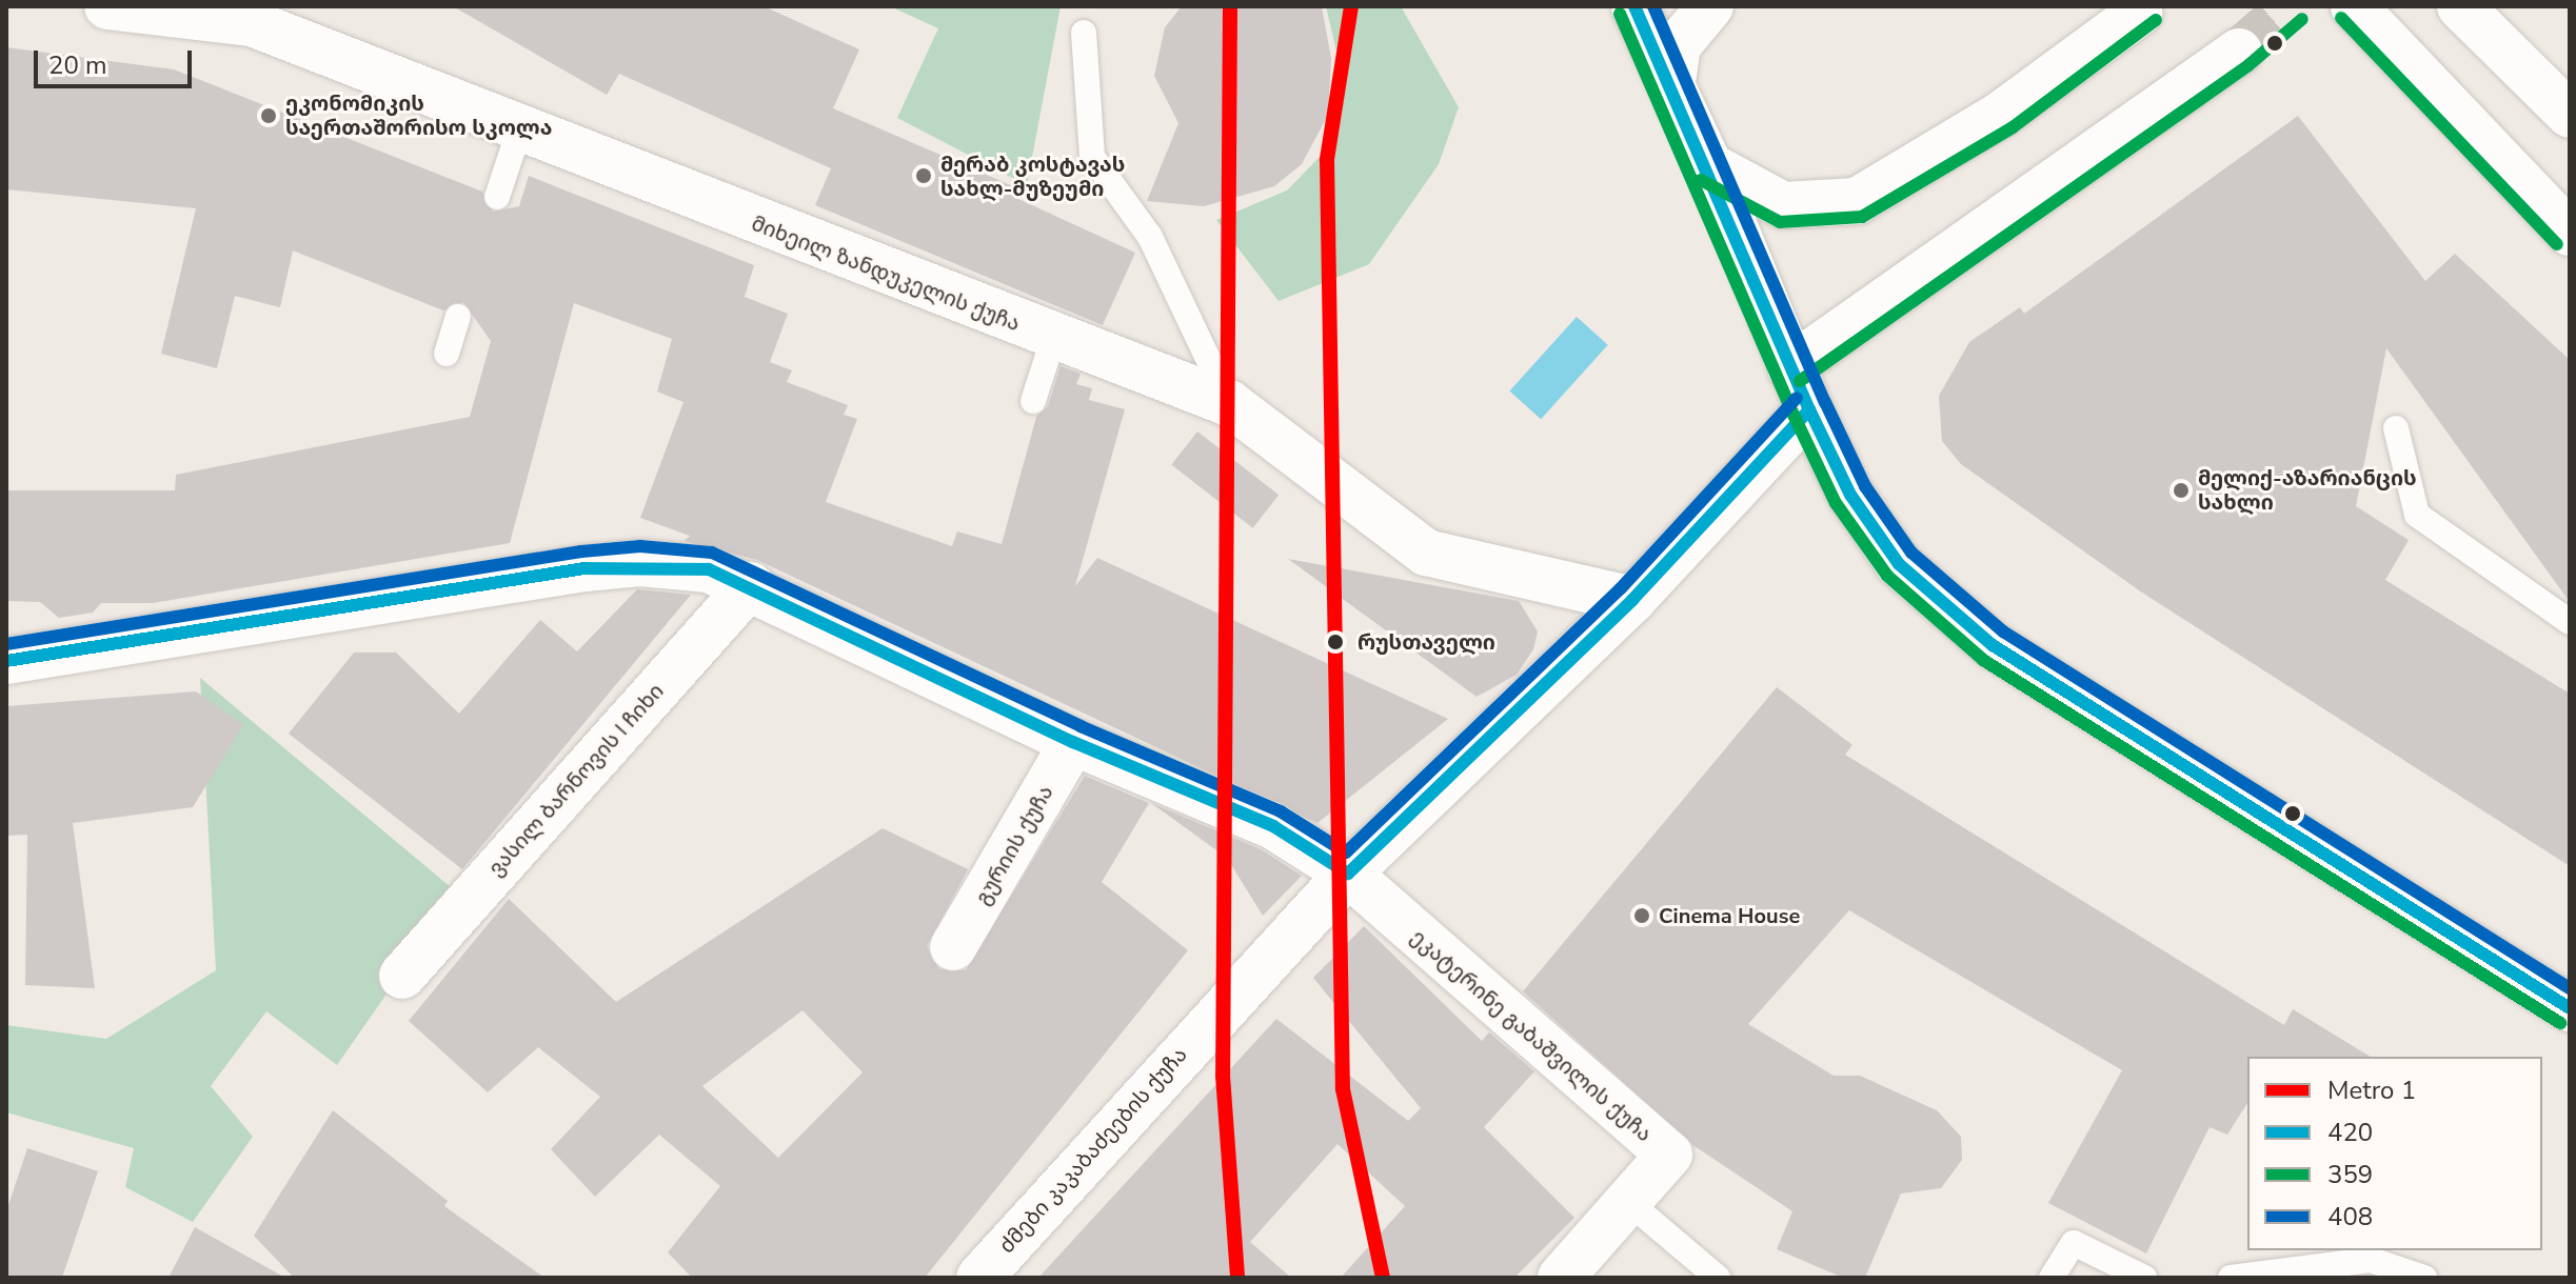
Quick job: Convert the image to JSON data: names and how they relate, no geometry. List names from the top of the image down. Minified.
{"streets":{"street":["მიხეილ ზანდუკელის ქუჩა","ვასილ ბარნოვის I ჩიხი","გურიის ქუჩა","ეკატერინე გაბაშვილის ქუჩა","ძმები კაკაბაძეების ქუჩა"]},"crossings":[["მიხეილ ზანდუკელის ქუჩა","ძმები კაკაბაძეების ქუჩა"],["ეკატერინე გაბაშვილის ქუჩა","ძმები კაკაბაძეების ქუჩა"]],"places":["ეკონომიკის საერთაშორისო სკოლა","მერაბ კოსტავას სახლ-მუზეუმი","მელიქ-აზარიანცის სახლი","რუსთაველი","Cinema House"],"lines":["metro line 1","transit line 420","transit line 408","transit line 359"],"legend":["Metro 1","420","359","408"],"scale_bar":"20 m"}
